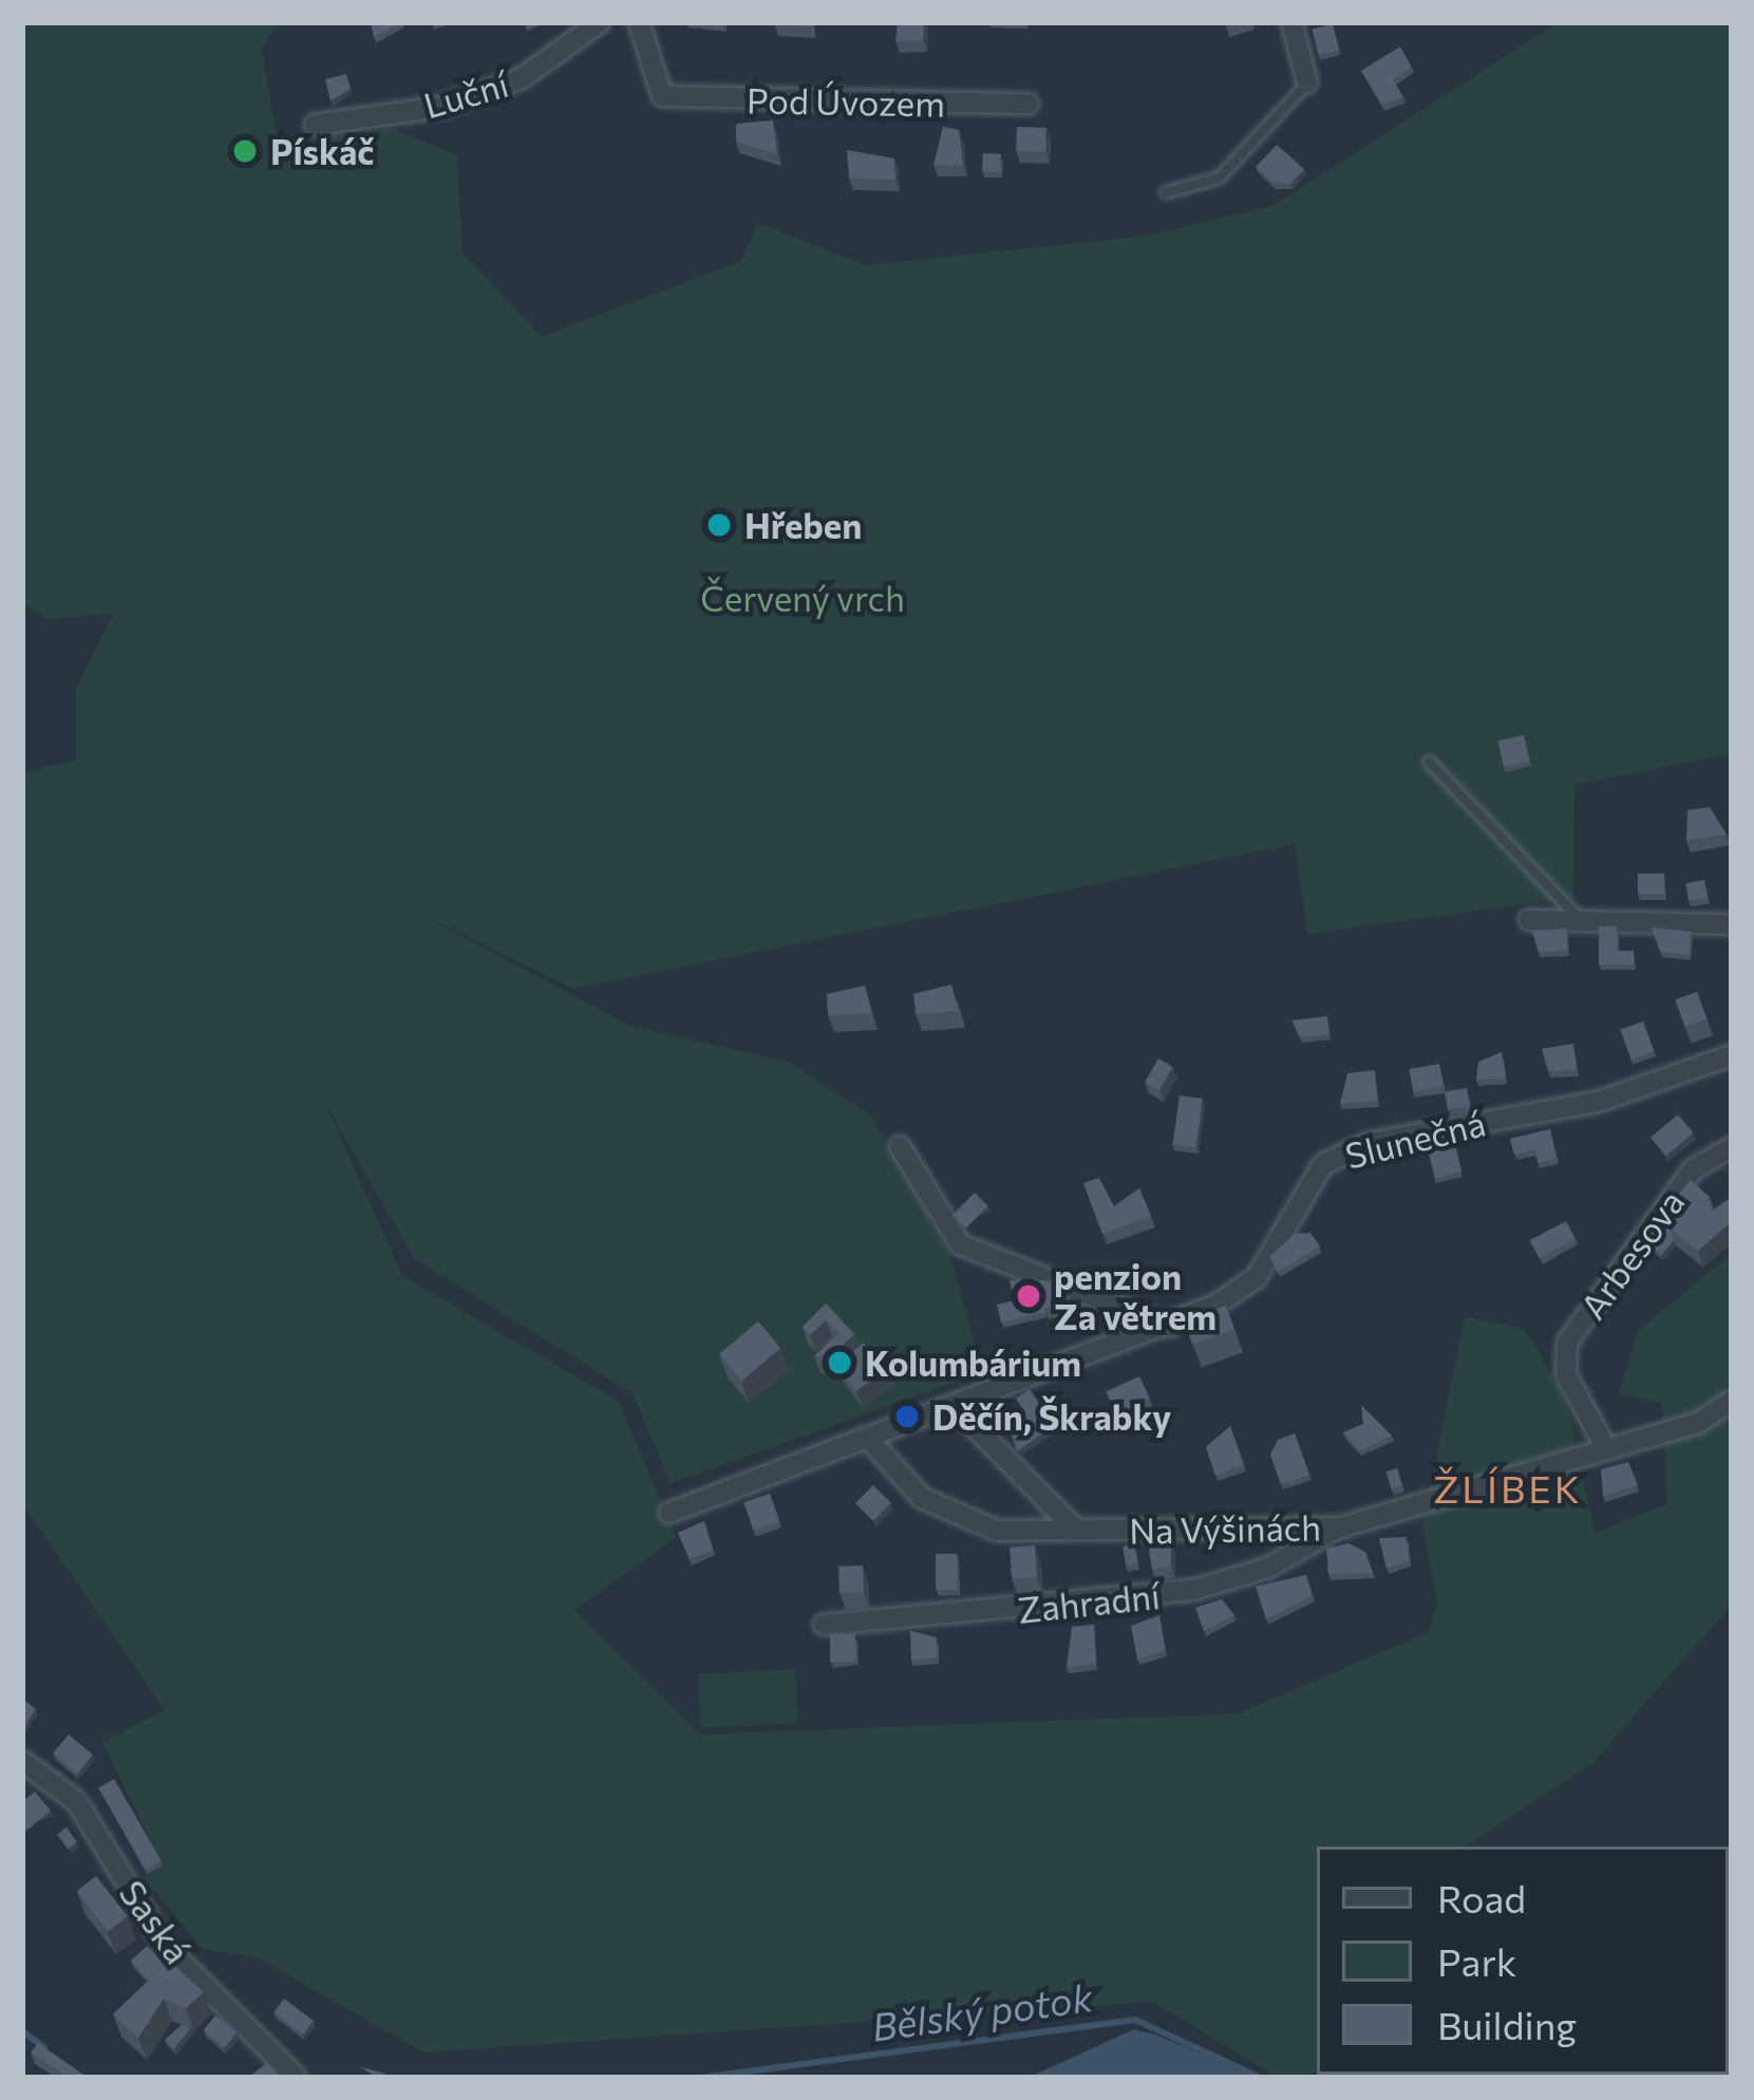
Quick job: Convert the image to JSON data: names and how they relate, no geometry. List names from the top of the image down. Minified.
{"streets":{"street":["Luční","Pod Úvozem","Slunečná","Arbesova","Na Výšinách","Zahradní","Saská"]},"crossings":[["Slunečná","Na Výšinách"],["Arbesova","Na Výšinách"],["Na Výšinách","Zahradní"]],"districts":["ŽLÍBEK"],"water":["Bělský potok"],"parks":["Červený vrch"],"places":["Pískáč","Hřeben","penzion Za větrem","Kolumbárium","Děčín, Škrabky"],"legend":["Road","Park","Building"]}
